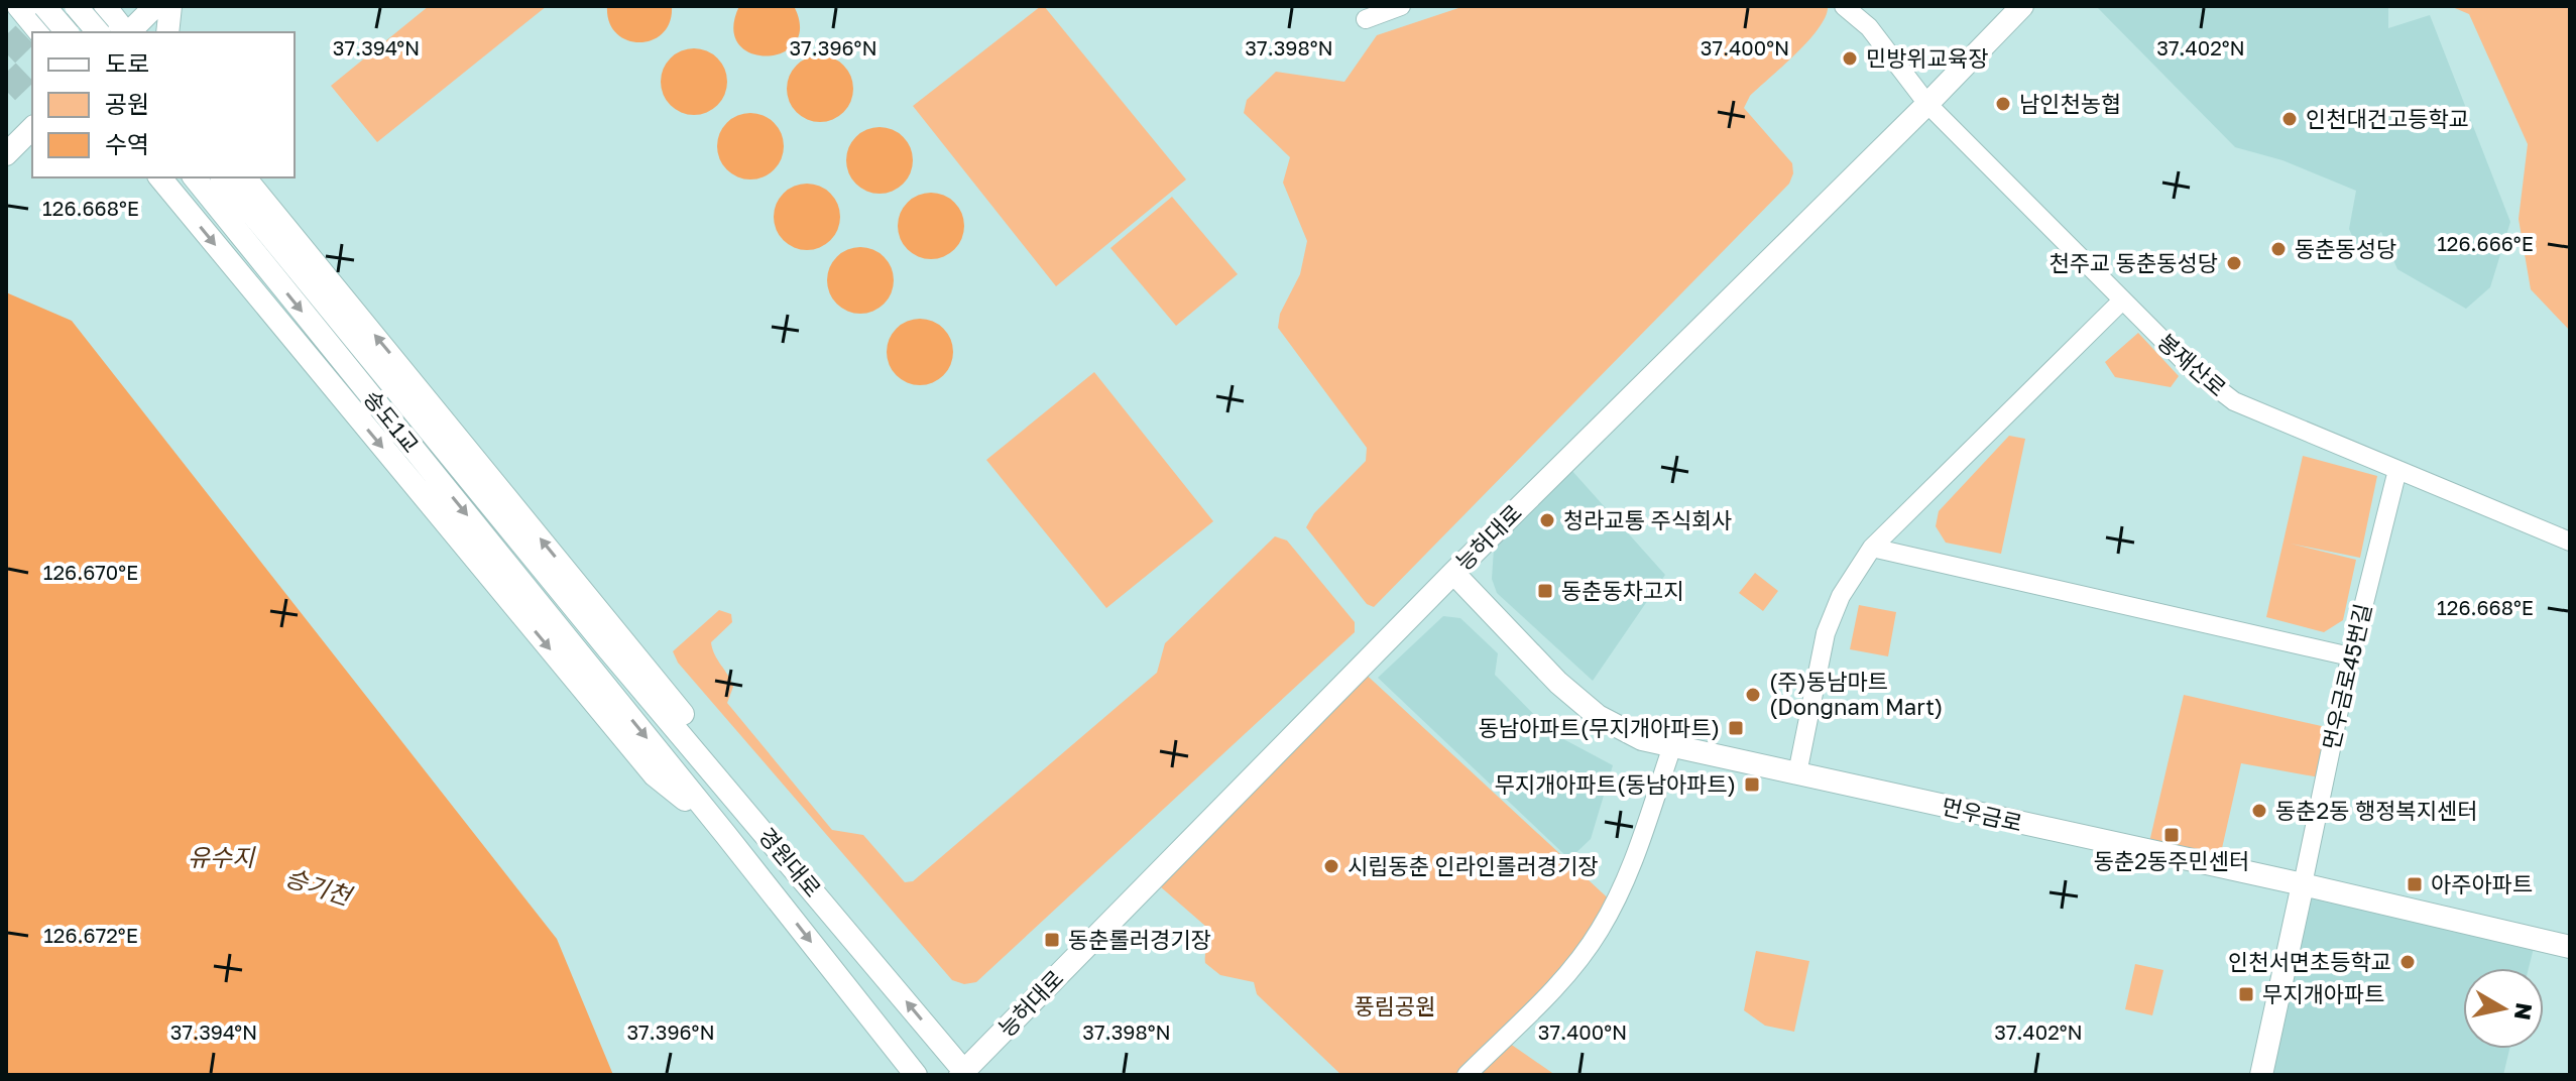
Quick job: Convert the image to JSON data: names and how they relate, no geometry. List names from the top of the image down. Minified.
{"streets":{"main road":["송도1교","능허대로","먼우금로","경원대로"],"street":["봉재산로","먼우금로45번길"]},"crossings":[["봉재산로","능허대로"],["봉재산로","먼우금로45번길"],["송도1교","경원대로"],["능허대로","먼우금로"],["능허대로","경원대로"],["먼우금로45번길","먼우금로"]],"water":["유수지","승기천"],"parks":["풍림공원"],"places":{"other":["민방위교육장","남인천농협","인천대건고등학교","동춘동성당","천주교 동춘동성당","청라교통 주식회사","(주)동남마트 (Dongnam Mart)","동춘2동 행정복지센터","시립동춘 인라인롤러경기장","인천서면초등학교"],"transit":["동춘동차고지","동남아파트(무지개아파트)","무지개아파트(동남아파트)","동춘2동주민센터","아주아파트","동춘롤러경기장","무지개아파트"]},"legend":["도로","공원","수역"],"north":"right","coordinates":["37.394°N","37.396°N","37.398°N","37.400°N","37.402°N","126.668°E","126.666°E","126.670°E","126.672°E"]}
